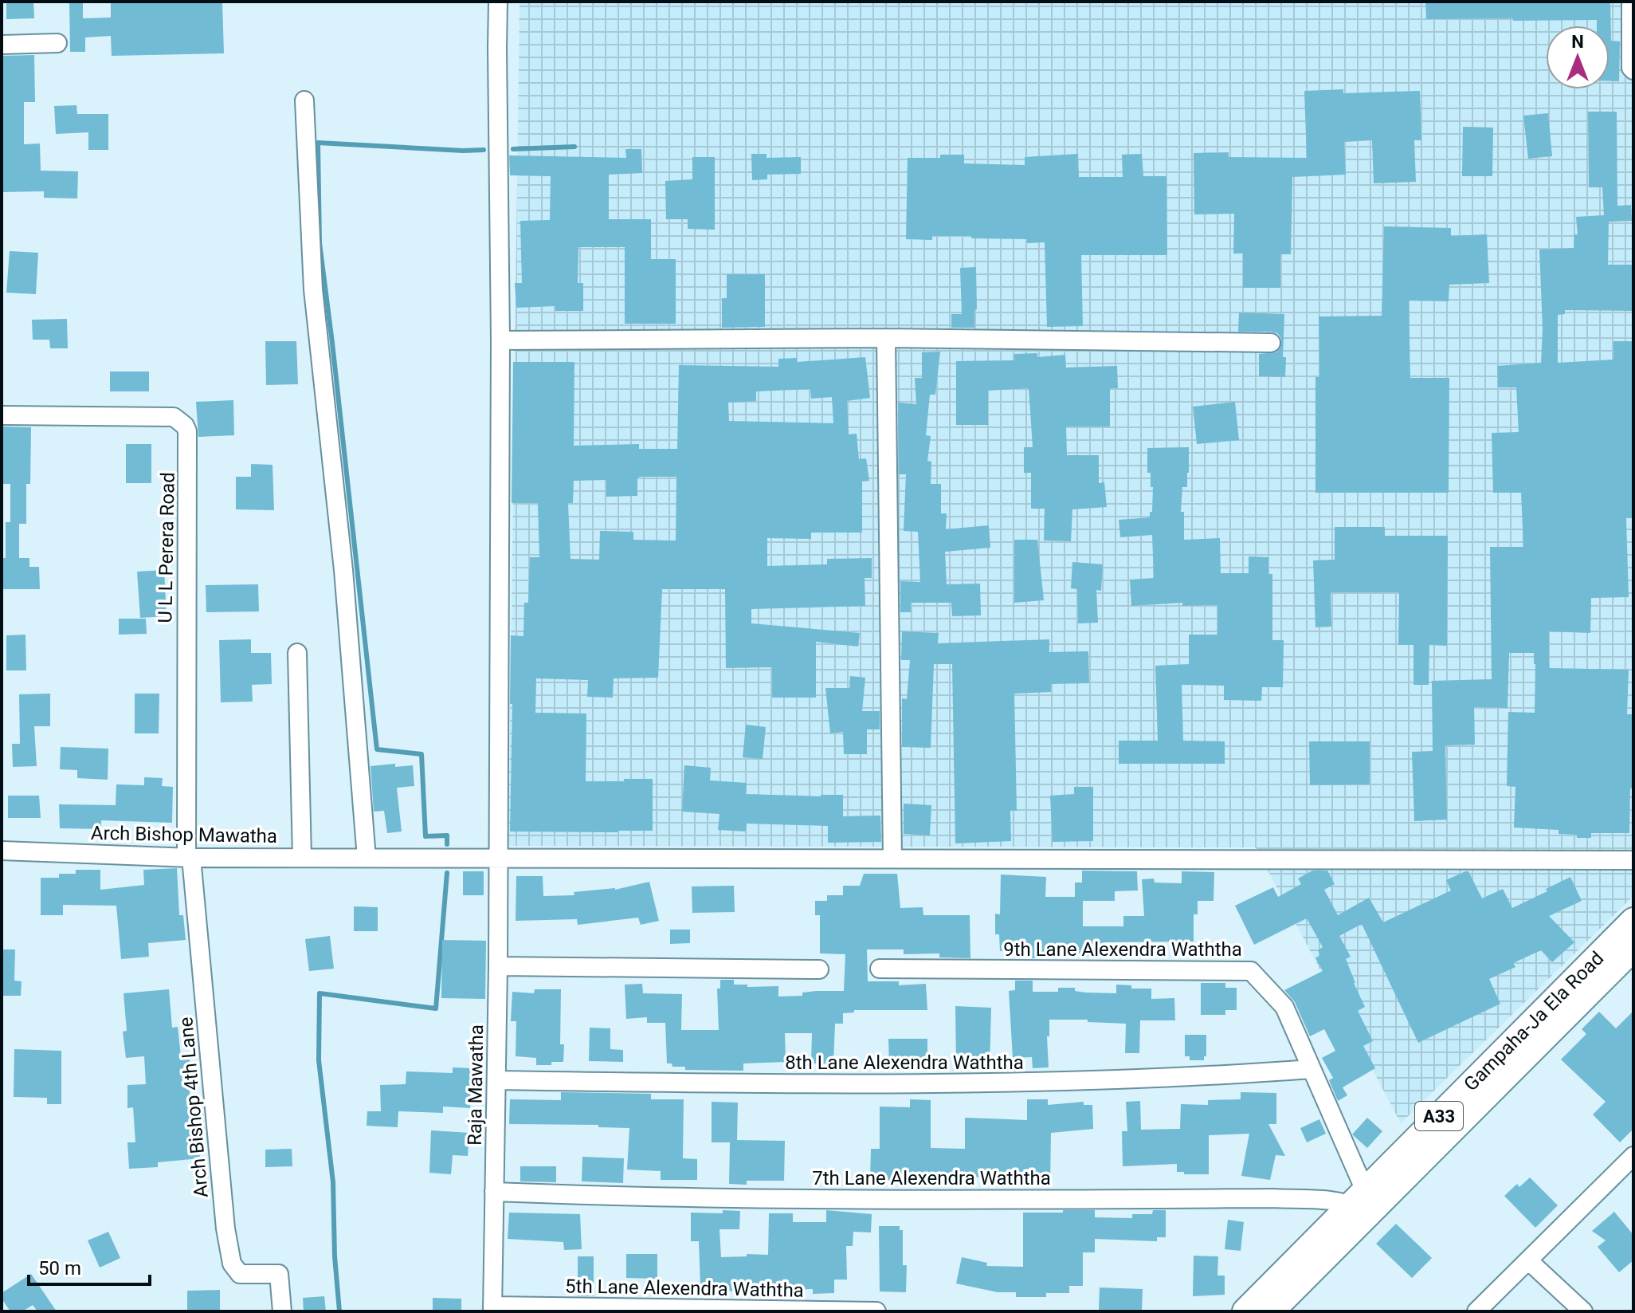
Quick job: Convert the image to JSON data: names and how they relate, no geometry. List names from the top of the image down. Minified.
{"streets":{"highway":["Gampaha-Ja Ela Road","A33"],"street":["U L L Perera Road","Arch Bishop Mawatha","9th Lane Alexendra Waththa","8th Lane Alexendra Waththa","Raja Mawatha","Arch Bishop 4th Lane","7th Lane Alexendra Waththa","5th Lane Alexendra Waththa"]},"crossings":[["U L L Perera Road","Arch Bishop Mawatha"],["U L L Perera Road","Arch Bishop 4th Lane"],["Arch Bishop Mawatha","Raja Mawatha"],["Arch Bishop Mawatha","Arch Bishop 4th Lane"],["9th Lane Alexendra Waththa","Gampaha-Ja Ela Road"],["9th Lane Alexendra Waththa","8th Lane Alexendra Waththa"],["9th Lane Alexendra Waththa","7th Lane Alexendra Waththa"],["Gampaha-Ja Ela Road","7th Lane Alexendra Waththa"],["8th Lane Alexendra Waththa","Raja Mawatha"],["Raja Mawatha","7th Lane Alexendra Waththa"],["Raja Mawatha","5th Lane Alexendra Waththa"]],"scale_bar":"50 m","north":"top"}
